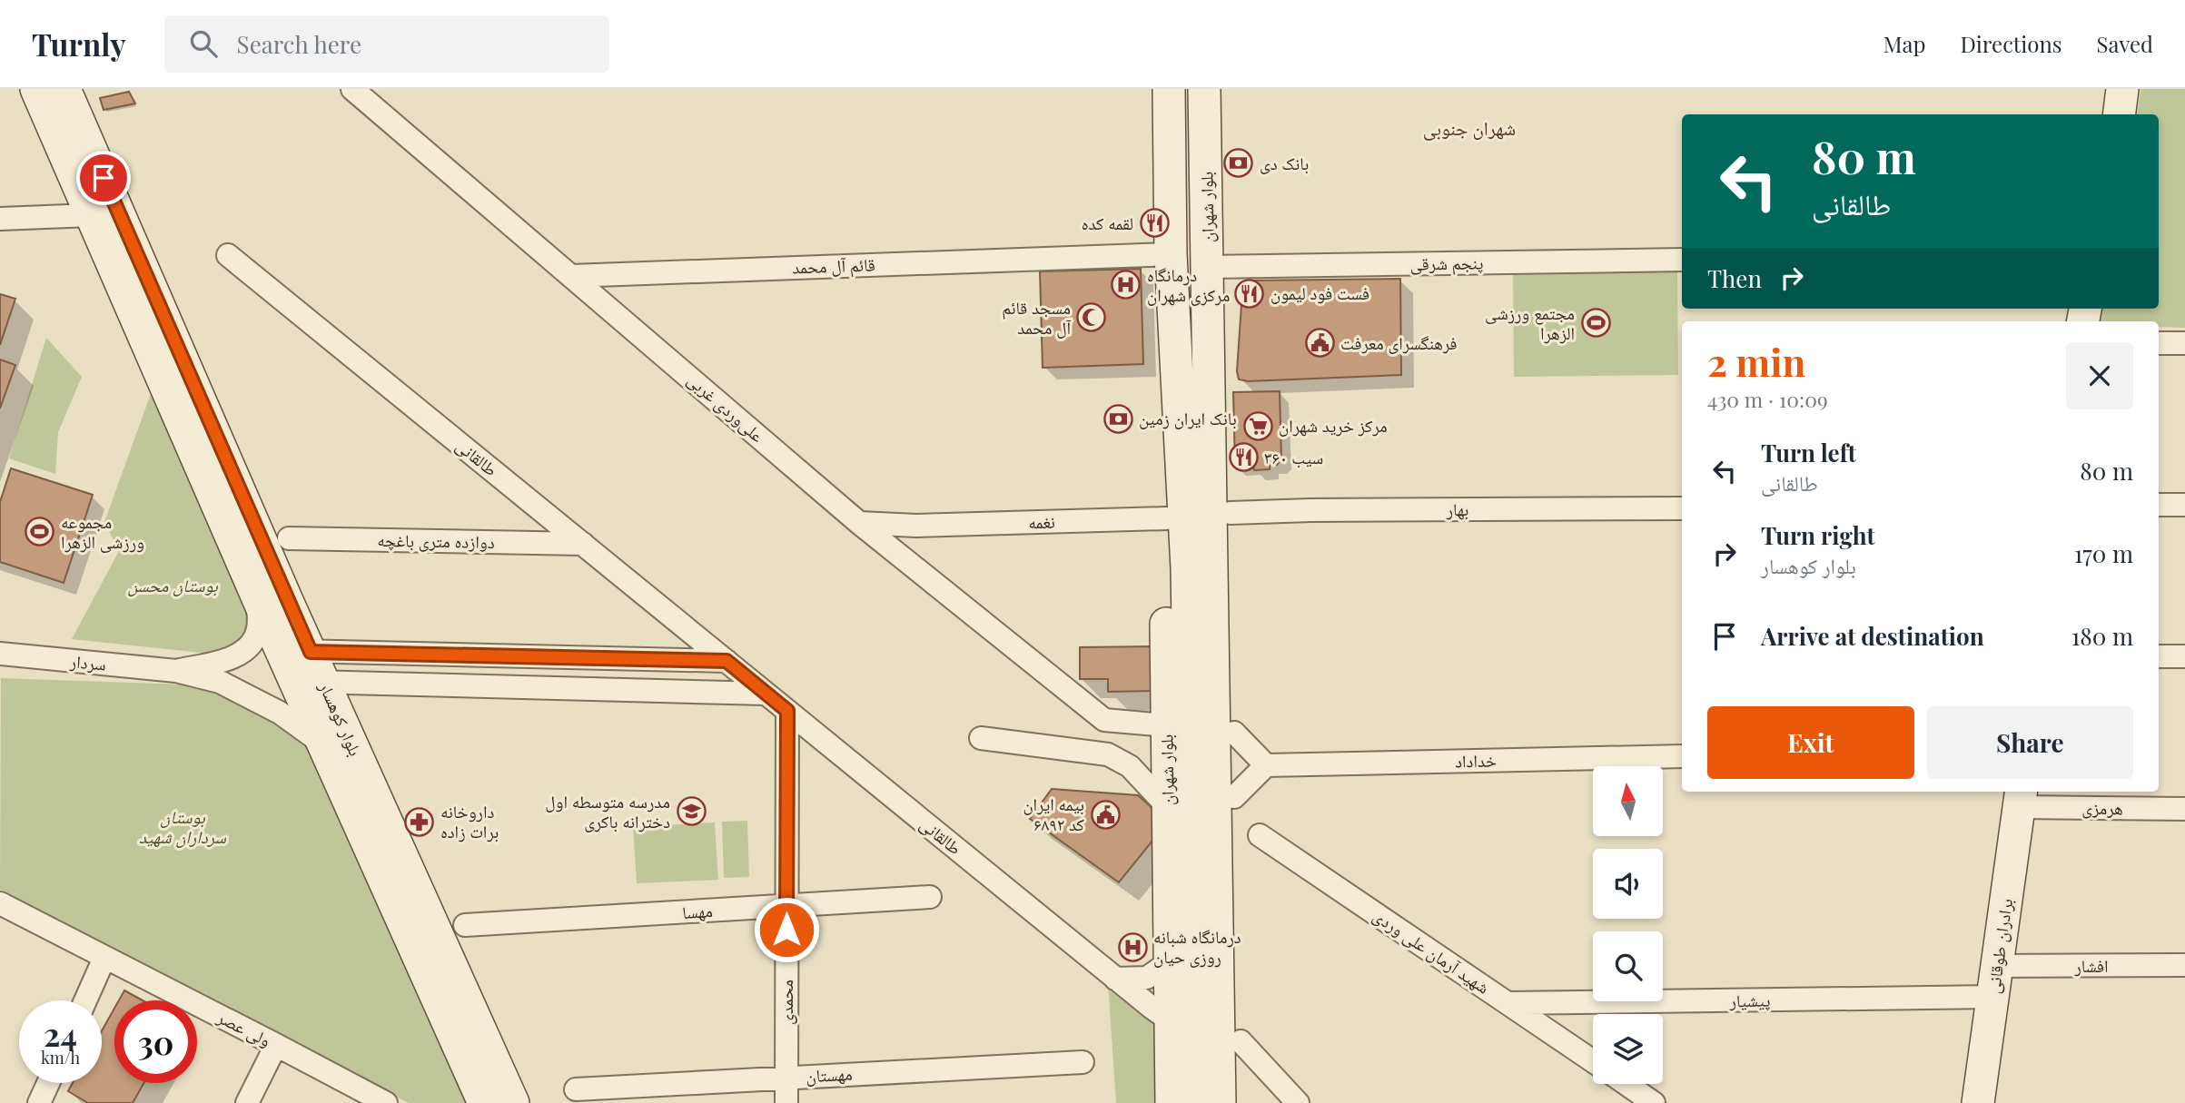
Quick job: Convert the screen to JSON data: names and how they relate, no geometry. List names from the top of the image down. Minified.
{"streets":{"main road":["بلوار شهران","بلوار کوهسار","برادران طوقانی"],"street":["پنجم شرقی","قائم آل محمد","علی‌وردی غربی","طالقانی","بهار","نغمه","دوازده متری باغچه","سردار","خداداد","هرمزی","مهسا","شهید آرمان علی وردی","افشار","پیشیار","محمدی","ولی عصر","مهستان"]},"crossings":[["بلوار شهران","پنجم شرقی"],["بلوار شهران","قائم آل محمد"],["بلوار شهران","طالقانی"],["بلوار شهران","بهار"],["بلوار شهران","نغمه"],["قائم آل محمد","علی‌وردی غربی"],["علی‌وردی غربی","نغمه"],["طالقانی","دوازده متری باغچه"],["طالقانی","محمدی"],["سردار","بلوار کوهسار"],["هرمزی","برادران طوقانی"],["مهسا","محمدی"],["برادران طوقانی","افشار"],["برادران طوقانی","پیشیار"],["شهید آرمان علی وردی","پیشیار"],["افشار","پیشیار"],["محمدی","مهستان"]],"districts":["شهران جنوبی"],"parks":["بوستان محسن","بوستان سرداران شهید"],"places":{"bank":["بانک دی","بانک ایران زمین"],"restaurant":["لقمه کده","فست فود لیمون","سیب ۳۶۰"],"hospital":["درمانگاه مرکزی شهران","درمانگاه شبانه روزی حیان"],"mosque":["مسجد قائم آل محمد"],"sports":["مجتمع ورزشی الزهرا","مجموعه ورزشی الزهرا"],"public building":["فرهنگسرای معرفت","بیمه ایران کد ۶۸۹۲"],"supermarket":["مرکز خرید شهران"],"school or university":["مدرسه متوسطه اول دخترانه باکری"],"pharmacy":["داروخانه برات زاده"]},"north":"top","page":{"header":"Turnly","search":"Search here","nav":["Map","Directions","Saved"],"turn":["80 m","طالقانی"],"then":"Then","heading":["2 min","430 m · 10:09"],"list":[{"name":"Turn left","note":"طالقانی","value":"80 m"},{"name":"Turn right","note":"بلوار کوهسار","value":"170 m"},{"name":"Arrive at destination","value":"180 m"}],"buttons":["Exit","Share"],"speed":"24 km/h","limit":"30"}}
